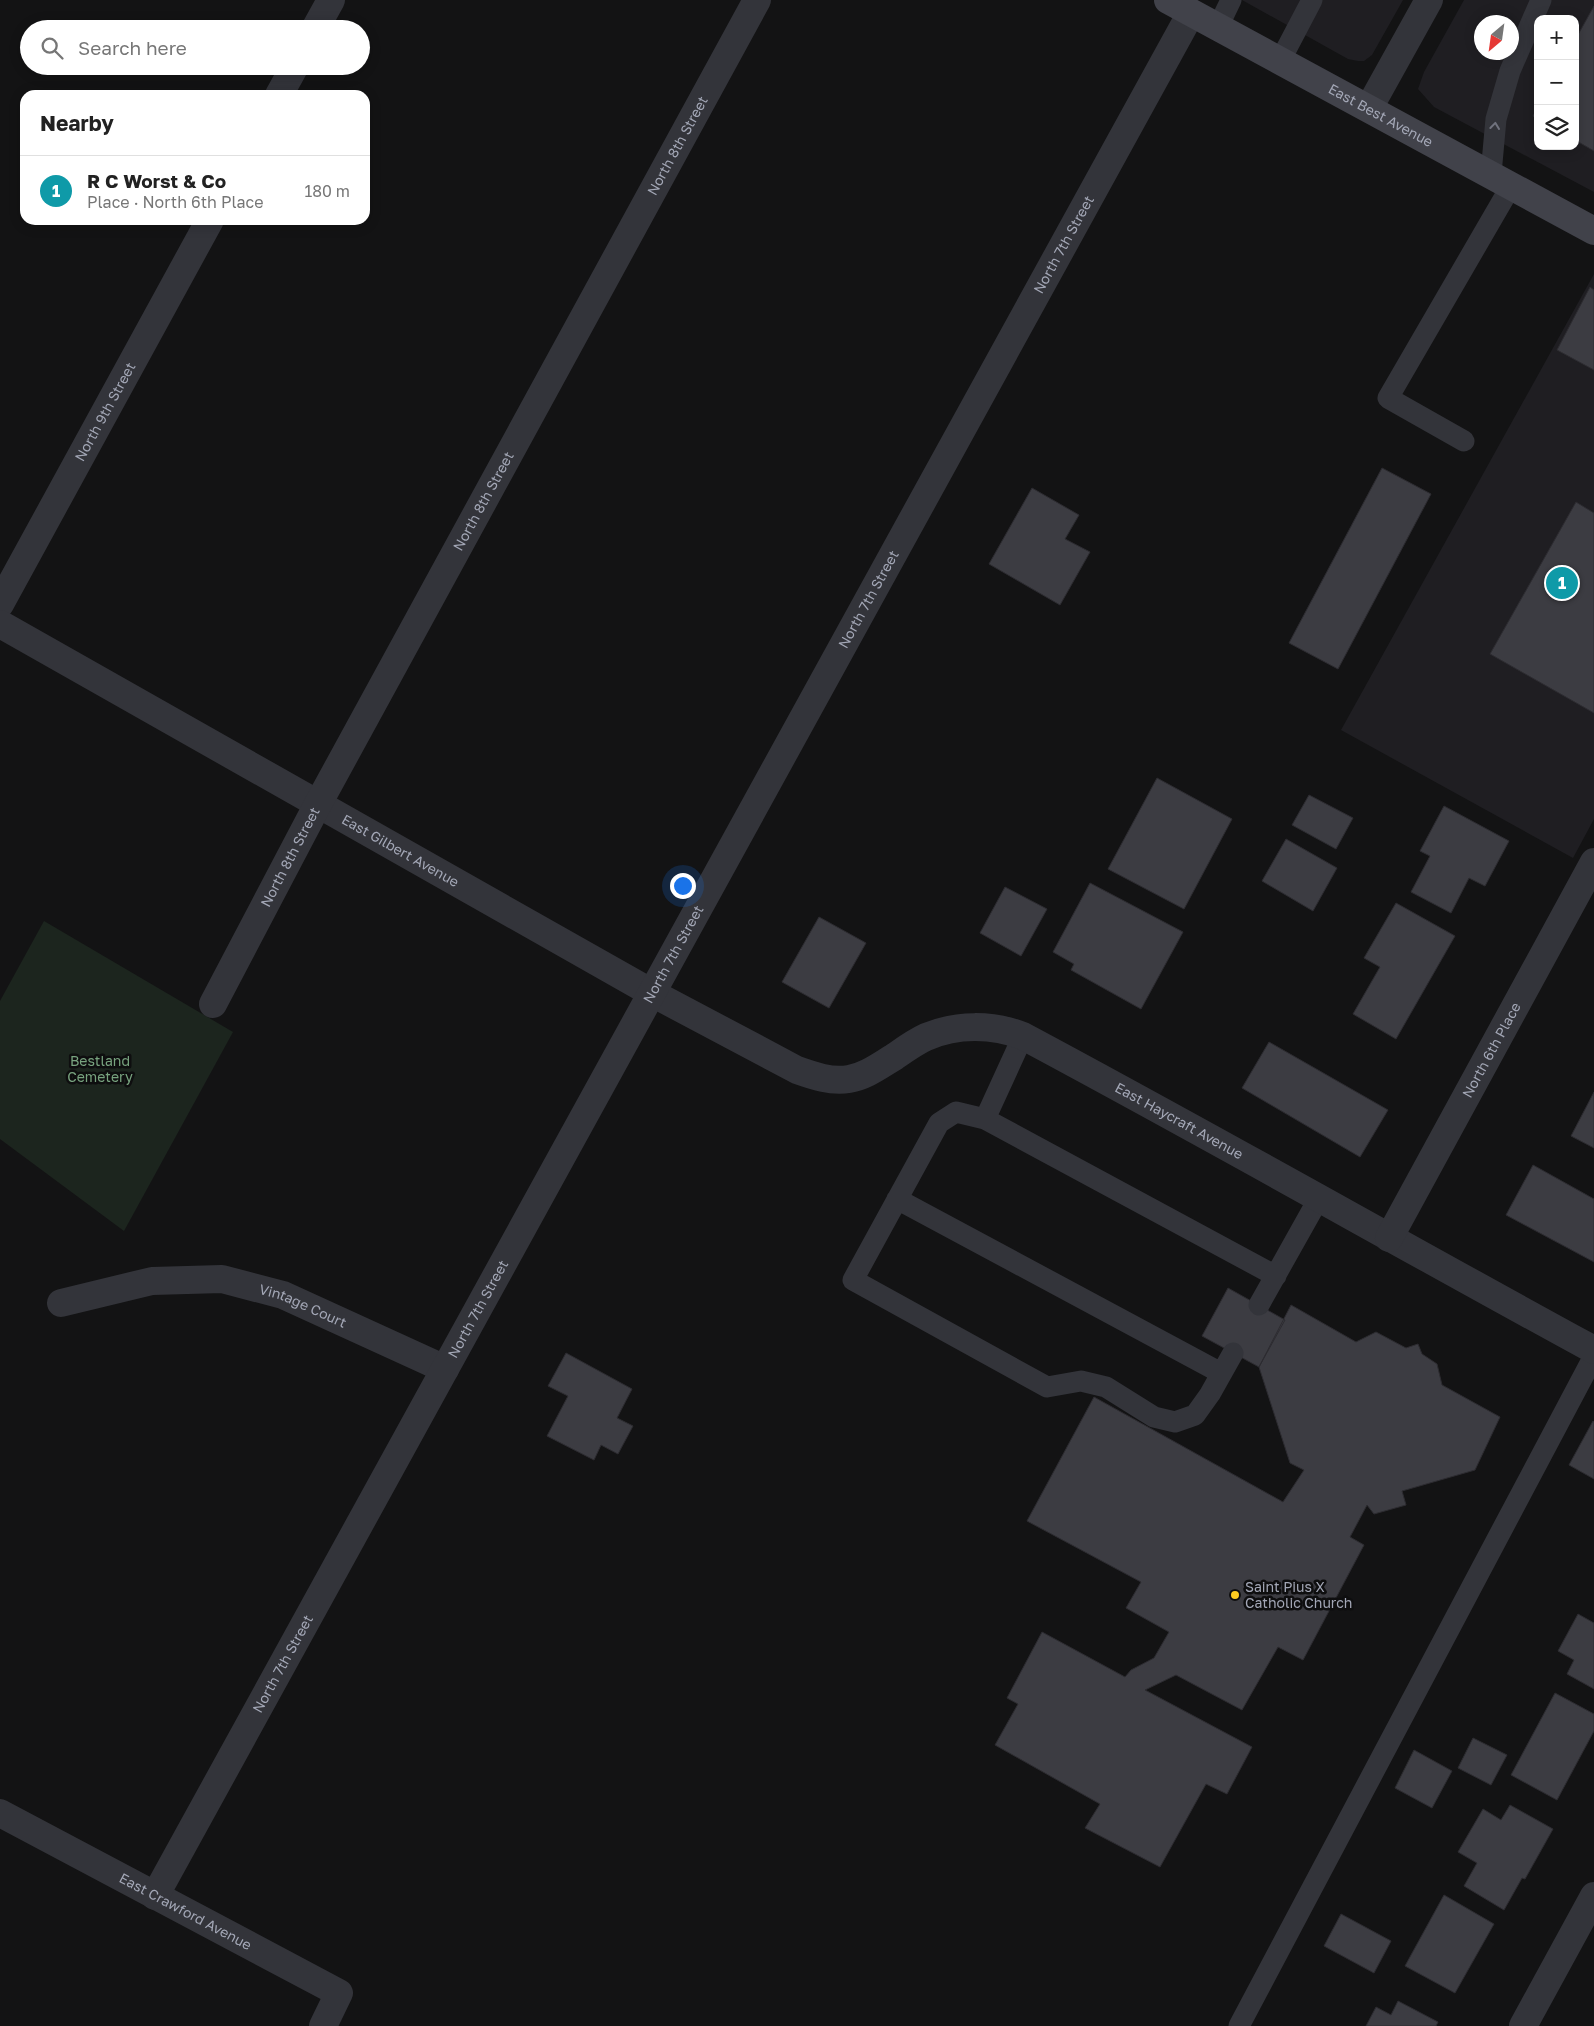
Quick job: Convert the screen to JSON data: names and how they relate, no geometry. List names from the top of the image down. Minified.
{"streets":{"main road":["East Best Avenue"],"street":["North 8th Street","North 7th Street","North 9th Street","East Gilbert Avenue","North 6th Place","East Haycraft Avenue","Vintage Court","East Crawford Avenue"]},"crossings":[["East Best Avenue","North 7th Street"],["North 8th Street","East Gilbert Avenue"],["North 7th Street","East Gilbert Avenue"],["North 7th Street","Vintage Court"],["North 7th Street","East Crawford Avenue"],["East Gilbert Avenue","East Haycraft Avenue"],["North 6th Place","East Haycraft Avenue"]],"parks":["Bestland Cemetery"],"places":["Saint Pius X Catholic Church"],"north":"bottom left","page":{"map_buttons":["+","−"],"search":"Search here","heading":"Nearby","list":[{"mark":"1","name":"R C Worst & Co","note":"Place · North 6th Place","value":"180 m"}],"pins":"1"}}
